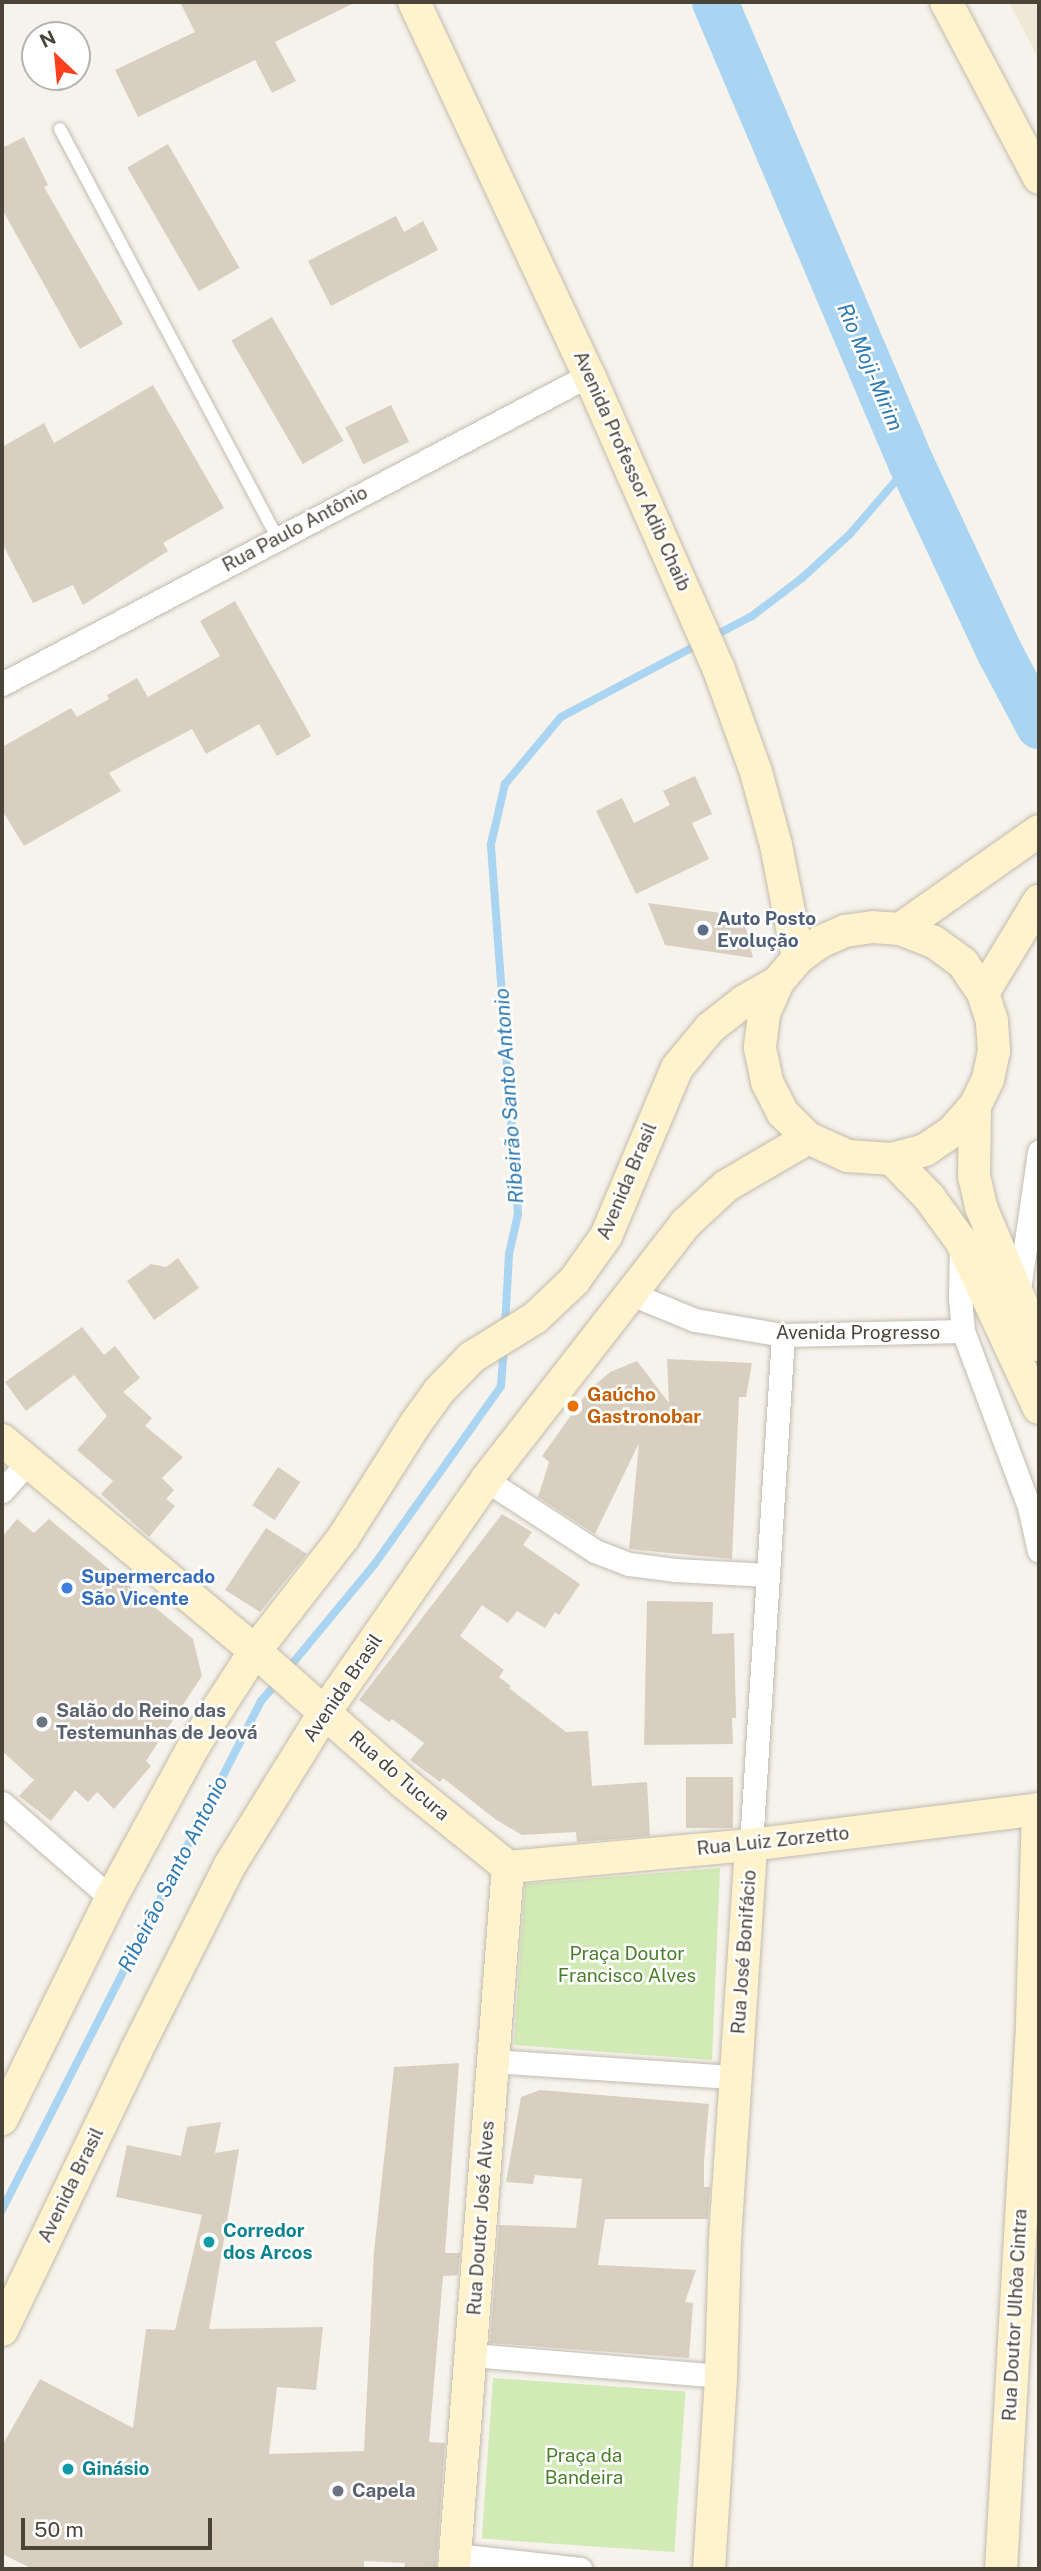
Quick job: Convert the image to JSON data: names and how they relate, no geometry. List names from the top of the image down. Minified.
{"streets":{"main road":["Avenida Professor Adib Chaib","Avenida Brasil","Rua do Tucura","Rua Luiz Zorzetto","Rua José Bonifácio","Rua Doutor José Alves","Rua Doutor Ulhôa Cintra"],"street":["Rua Paulo Antônio","Avenida Progresso"]},"crossings":[["Avenida Professor Adib Chaib","Rua Paulo Antônio"],["Avenida Professor Adib Chaib","Avenida Brasil"],["Avenida Brasil","Avenida Progresso"],["Avenida Brasil","Rua do Tucura"],["Avenida Progresso","Rua José Bonifácio"],["Rua do Tucura","Rua Luiz Zorzetto"],["Rua do Tucura","Rua Doutor José Alves"],["Rua Luiz Zorzetto","Rua José Bonifácio"],["Rua Luiz Zorzetto","Rua Doutor José Alves"],["Rua Luiz Zorzetto","Rua Doutor Ulhôa Cintra"]],"water":["Rio Moji-Mirim","Ribeirão Santo Antonio"],"parks":["Praça Doutor Francisco Alves","Praça da Bandeira"],"places":["Auto Posto Evolução","Gaúcho Gastronobar","Supermercado São Vicente","Salão do Reino das Testemunhas de Jeová","Corredor dos Arcos","Ginásio","Capela"],"scale_bar":"50 m","north":"top left"}
